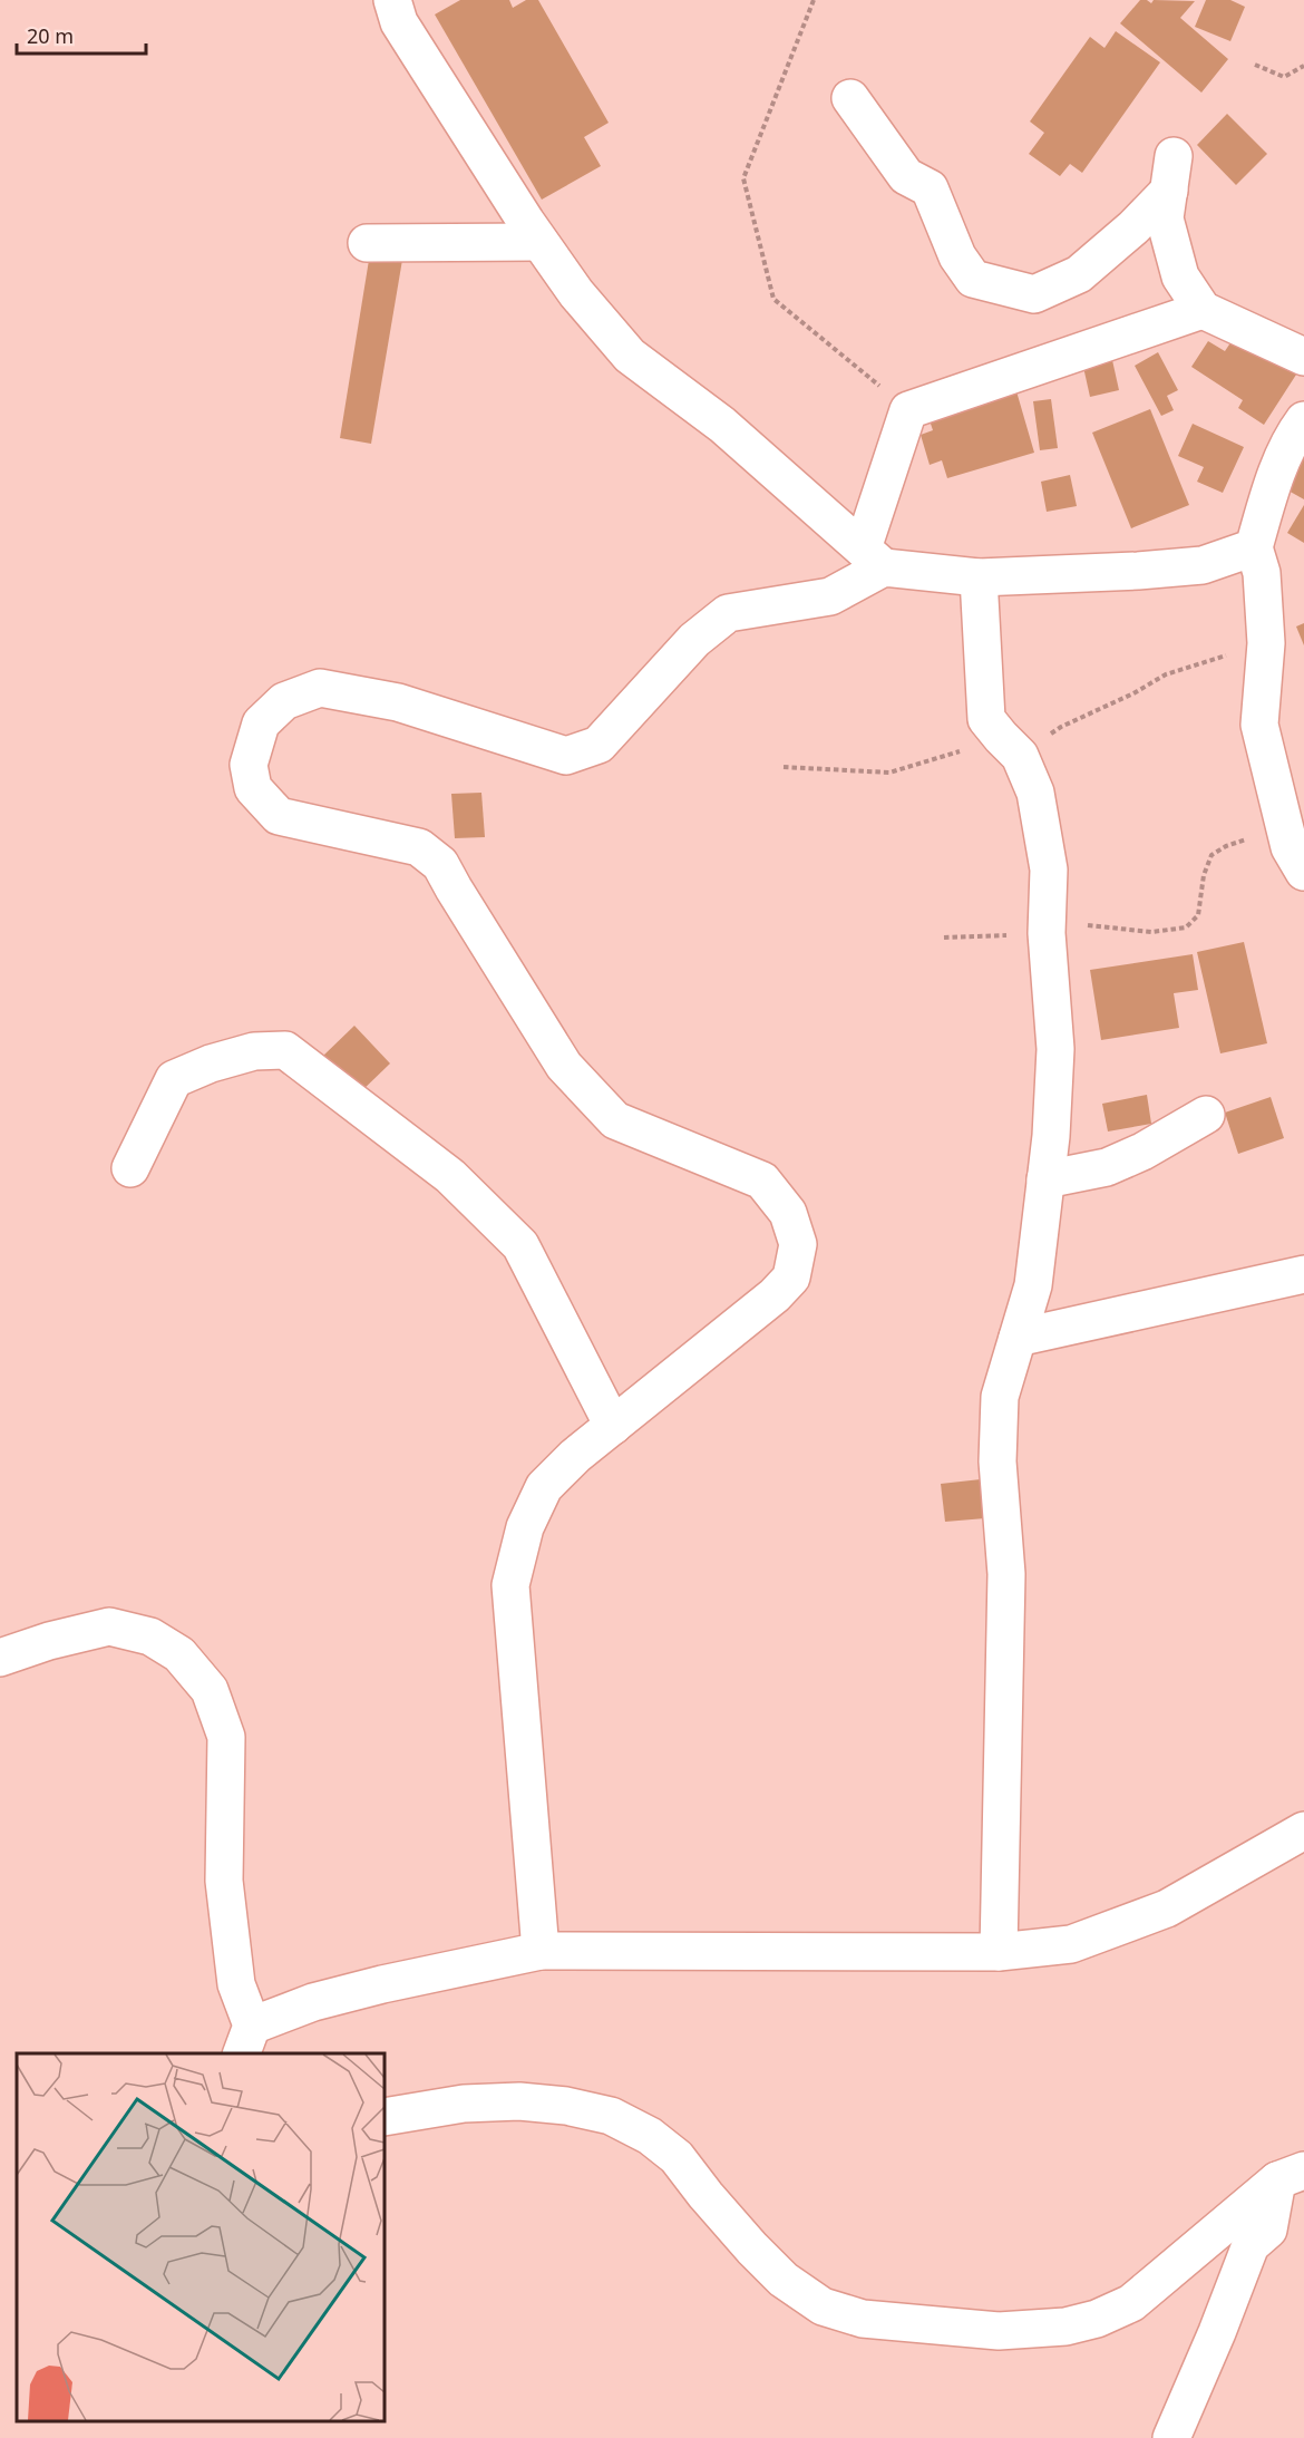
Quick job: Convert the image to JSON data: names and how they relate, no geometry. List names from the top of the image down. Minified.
{"scale_bar":"20 m"}
